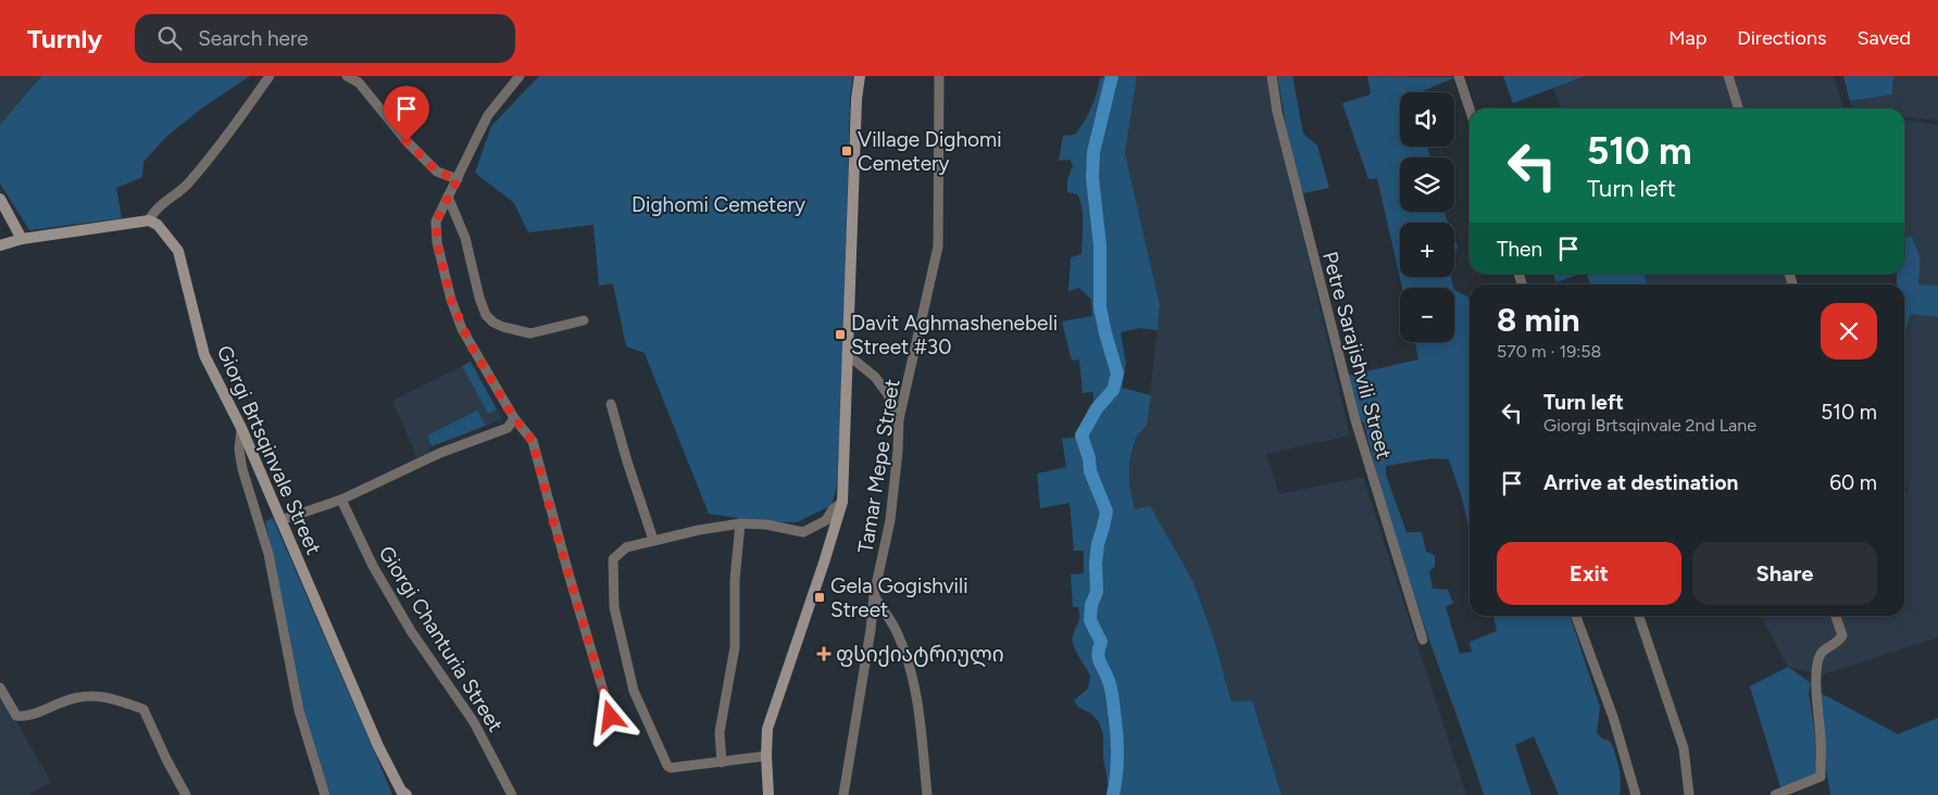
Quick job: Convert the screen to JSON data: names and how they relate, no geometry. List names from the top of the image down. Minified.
{"streets":{"street":["Petre Sarajishvili Street","Giorgi Brtsqinvale Street","Tamar Mepe Street","Giorgi Chanturia Street"]},"parks":["Dighomi Cemetery"],"places":{"transit":["Village Dighomi Cemetery","Davit Aghmashenebeli Street #30","Gela Gogishvili Street"],"health":["ფსიქიატრიული"]},"page":{"header":"Turnly","search":"Search here","nav":["Map","Directions","Saved"],"map_buttons":["+","−"],"turn":["510 m","Turn left"],"then":"Then","heading":["8 min","570 m · 19:58"],"list":[{"name":"Turn left","note":"Giorgi Brtsqinvale 2nd Lane","value":"510 m"},{"name":"Arrive at destination","value":"60 m"}],"buttons":["Exit","Share"]}}
